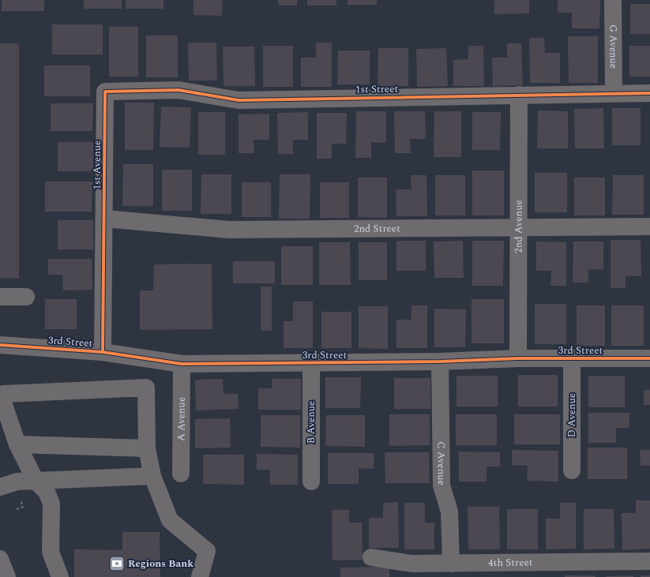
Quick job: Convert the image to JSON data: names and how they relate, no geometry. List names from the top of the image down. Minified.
{"streets":{"street":["G Avenue","1st Street","1st Avenue","2nd Avenue","2nd Street","3rd Street","D Avenue","A Avenue","B Avenue","C Avenue","4th Street"]},"crossings":[["G Avenue","1st Street"],["1st Street","1st Avenue"],["1st Street","2nd Avenue"],["1st Avenue","2nd Street"],["1st Avenue","3rd Street"],["2nd Avenue","2nd Street"],["2nd Avenue","3rd Street"],["3rd Street","D Avenue"],["3rd Street","A Avenue"],["3rd Street","B Avenue"],["3rd Street","C Avenue"],["C Avenue","4th Street"]],"places":{"bank":["Regions Bank"]}}
